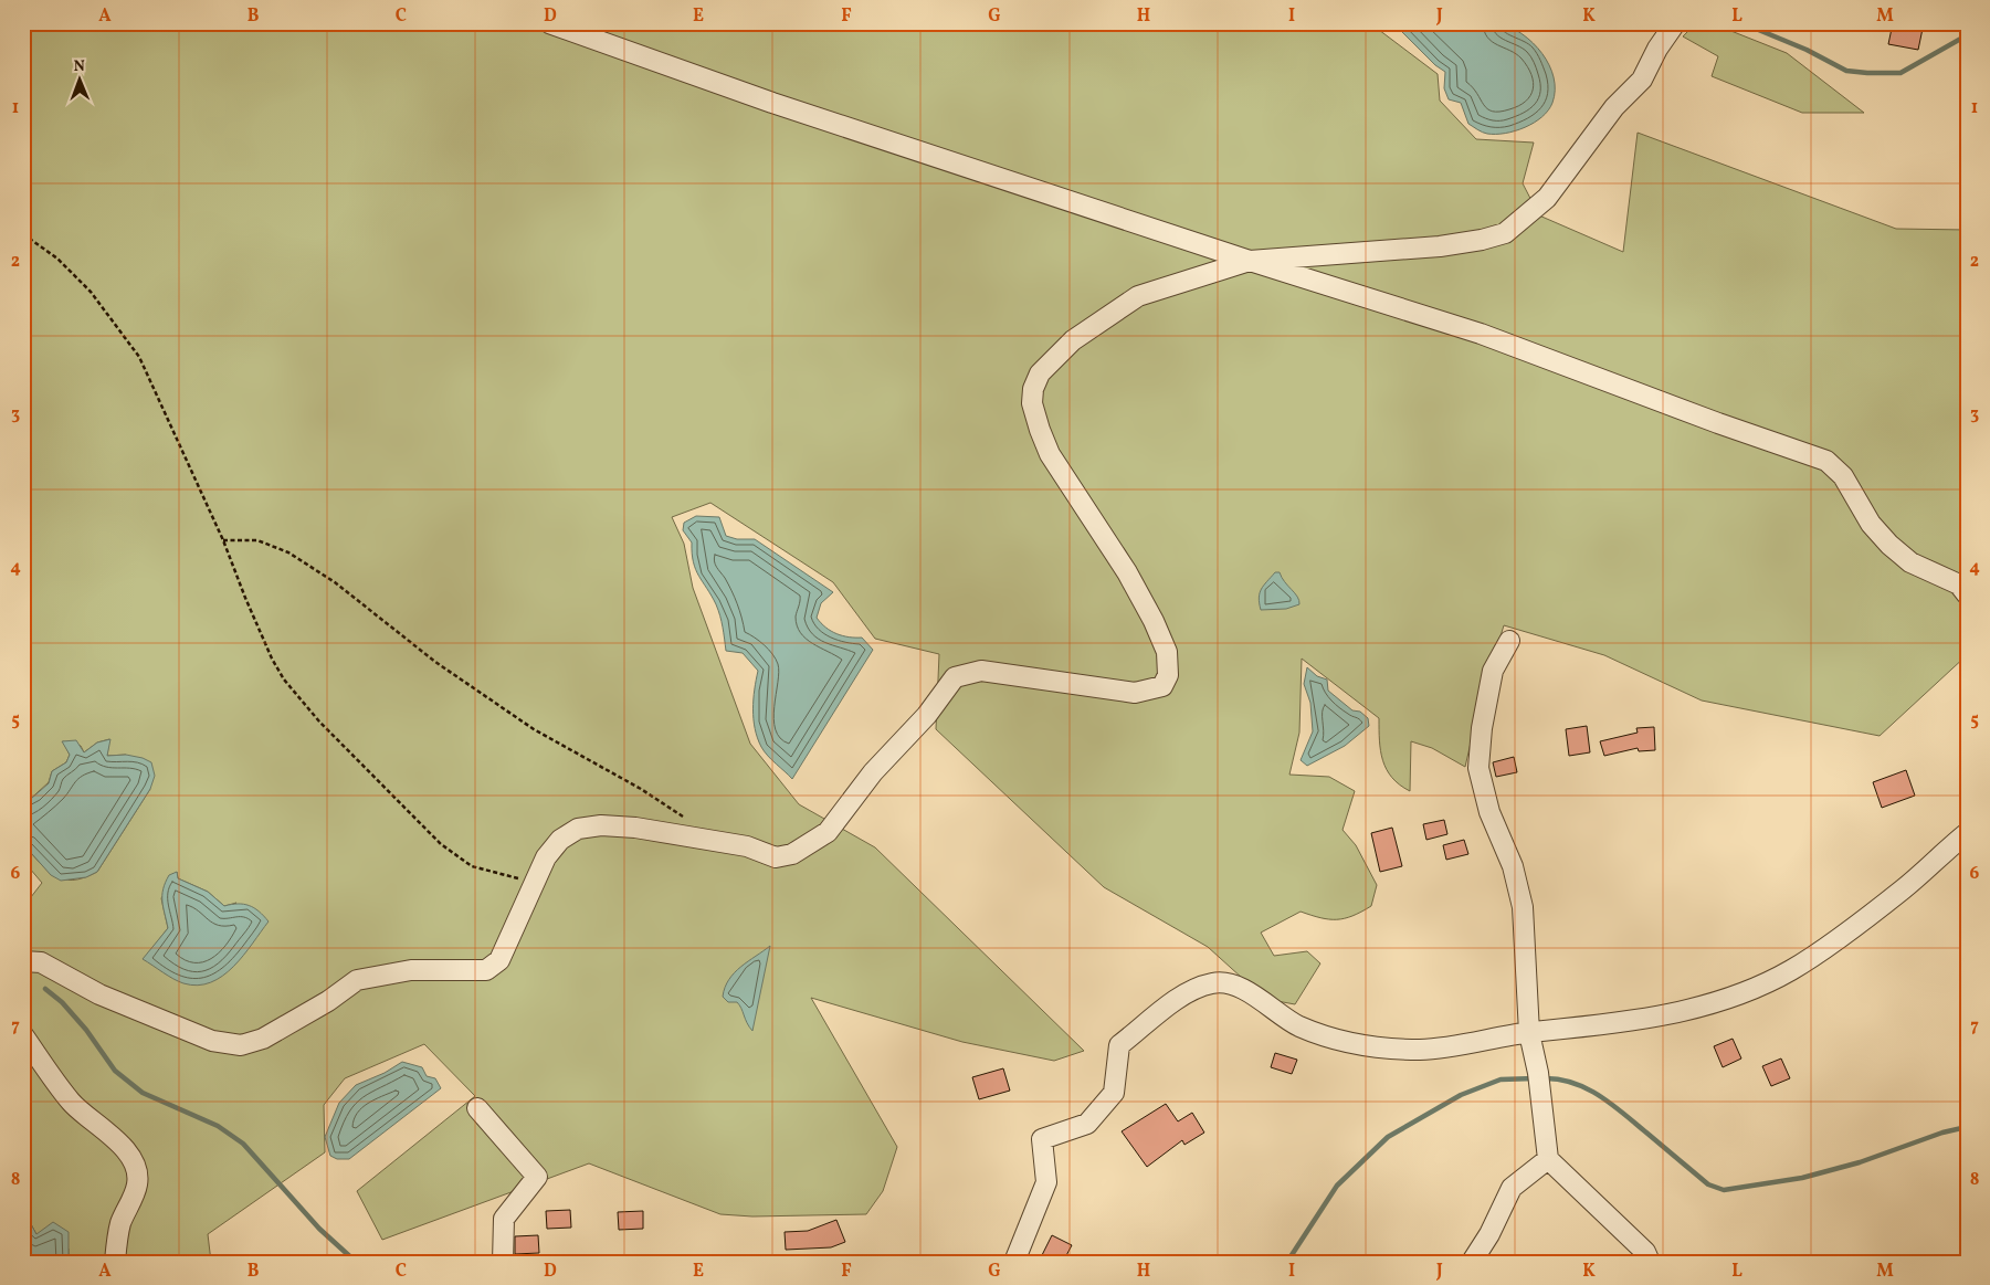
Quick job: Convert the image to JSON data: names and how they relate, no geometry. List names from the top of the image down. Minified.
{"north":"top","grid":{"columns":["A","B","C","D","E","F","G","H","I","J","K","L","M"],"rows":["1","2","3","4","5","6","7","8"]}}
